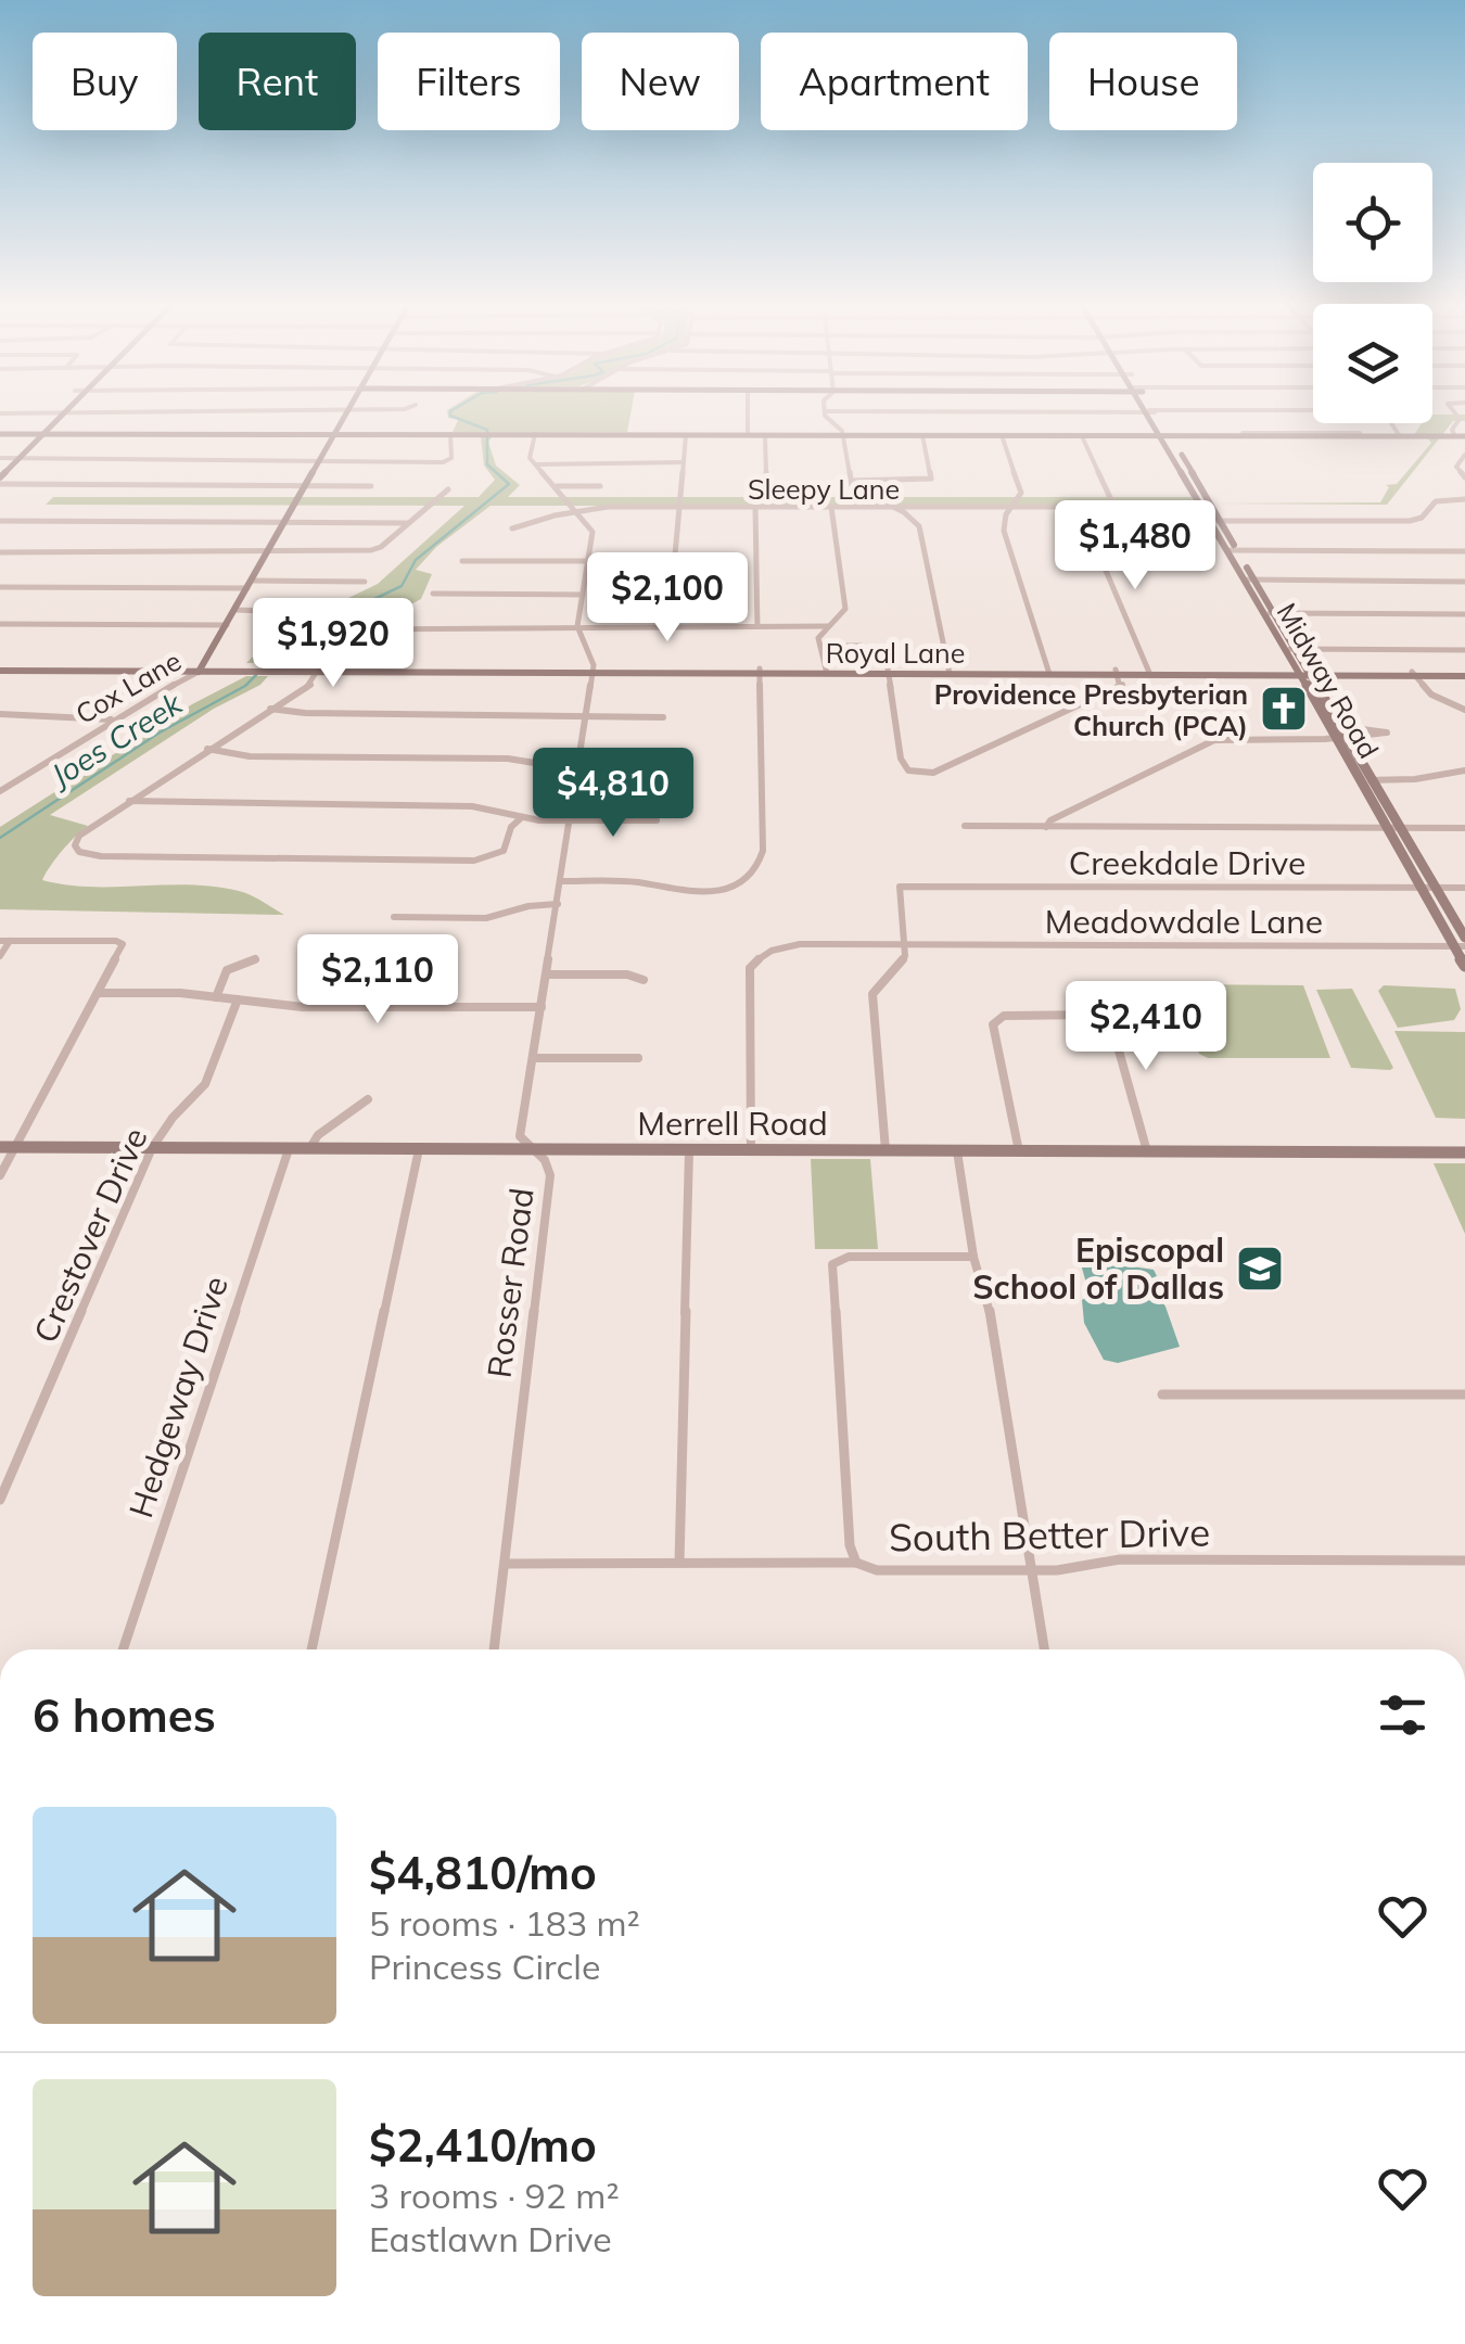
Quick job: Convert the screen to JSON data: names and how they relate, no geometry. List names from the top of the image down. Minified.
{"streets":{"main road":["Royal Lane","Midway Road","Cox Lane","Merrell Road"],"street":["Sleepy Lane","Creekdale Drive","Meadowdale Lane","Crestover Drive","Rosser Road","Hedgeway Drive","South Better Drive"]},"crossings":[["Sleepy Lane","Midway Road"],["Royal Lane","Midway Road"],["Royal Lane","Cox Lane"],["Royal Lane","Rosser Road"],["Midway Road","Creekdale Drive"],["Midway Road","Meadowdale Lane"],["Creekdale Drive","Meadowdale Lane"],["Meadowdale Lane","Merrell Road"],["Merrell Road","Crestover Drive"],["Merrell Road","Rosser Road"],["Merrell Road","Hedgeway Drive"],["Rosser Road","South Better Drive"]],"water":["Joes Creek"],"places":{"church":["Providence Presbyterian Church (PCA)"],"school or university":["Episcopal School of Dallas"]},"page":{"chip":["Buy","Rent","Filters","New","Apartment","House"],"price":["$1,480","$2,100","$1,920","$4,810","$2,110","$2,410"],"heading":"6 homes","list":[{"name":"$4,810/mo","note":"5 rooms · 183 m² · Princess Circle"},{"name":"$2,410/mo","note":"3 rooms · 92 m² · Eastlawn Drive"}]}}
